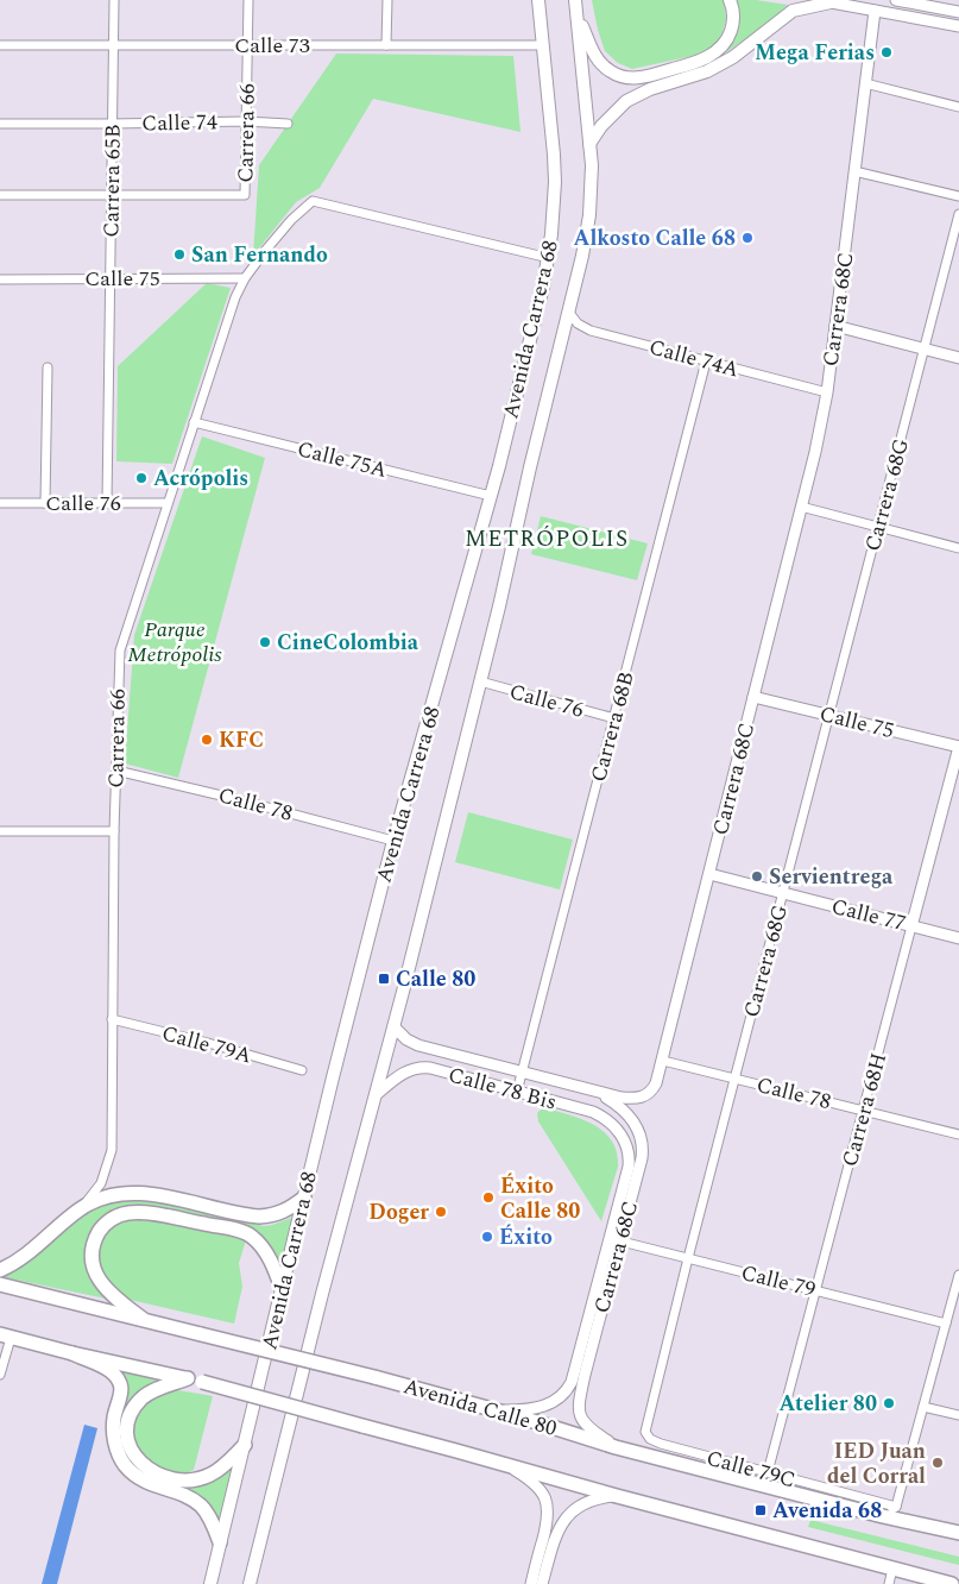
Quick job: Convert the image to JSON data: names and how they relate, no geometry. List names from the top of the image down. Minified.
{"streets":{"highway":["Avenida Calle 80"],"main road":["Avenida Carrera 68"],"street":["Calle 73","Calle 74","Carrera 66","Carrera 65B","Calle 75","Carrera 68C","Calle 74A","Calle 75A","Carrera 68G","Calle 76","Carrera 68B","Calle 78","Calle 77","Calle 79A","Calle 78 Bis","Carrera 68H","Calle 79","Calle 79C"]},"crossings":[["Calle 73","Carrera 66"],["Calle 73","Carrera 65B"],["Calle 73","Avenida Carrera 68"],["Calle 74","Carrera 66"],["Calle 74","Carrera 65B"],["Carrera 66","Carrera 65B"],["Carrera 66","Calle 75"],["Carrera 66","Avenida Carrera 68"],["Carrera 66","Calle 75A"],["Carrera 66","Calle 76"],["Carrera 66","Calle 78"],["Carrera 66","Calle 79A"],["Carrera 65B","Calle 75"],["Carrera 65B","Calle 76"],["Calle 75","Carrera 68C"],["Calle 75","Carrera 68G"],["Calle 75","Carrera 68H"],["Carrera 68C","Calle 74A"],["Carrera 68C","Calle 78"],["Carrera 68C","Calle 77"],["Carrera 68C","Calle 78 Bis"],["Carrera 68C","Calle 79"],["Carrera 68C","Avenida Calle 80"],["Avenida Carrera 68","Calle 74A"],["Avenida Carrera 68","Calle 75A"],["Avenida Carrera 68","Calle 76"],["Avenida Carrera 68","Calle 78"],["Avenida Carrera 68","Calle 78 Bis"],["Calle 74A","Carrera 68B"],["Carrera 68G","Calle 78"],["Carrera 68G","Calle 77"],["Carrera 68G","Calle 79"],["Carrera 68G","Calle 79C"],["Calle 76","Carrera 68B"],["Carrera 68B","Calle 78 Bis"],["Calle 78","Carrera 68H"],["Calle 77","Carrera 68H"],["Carrera 68H","Calle 79"],["Carrera 68H","Calle 79C"],["Avenida Calle 80","Calle 79C"]],"districts":["METRÓPOLIS"],"parks":["Parque Metrópolis"],"places":{"other":["Mega Ferias","Alkosto Calle 68","San Fernando","Acrópolis","CineColombia","KFC","Servientrega","Éxito Calle 80","Doger","Éxito","Atelier 80","IED Juan del Corral"],"transit":["Calle 80","Avenida 68"]}}
